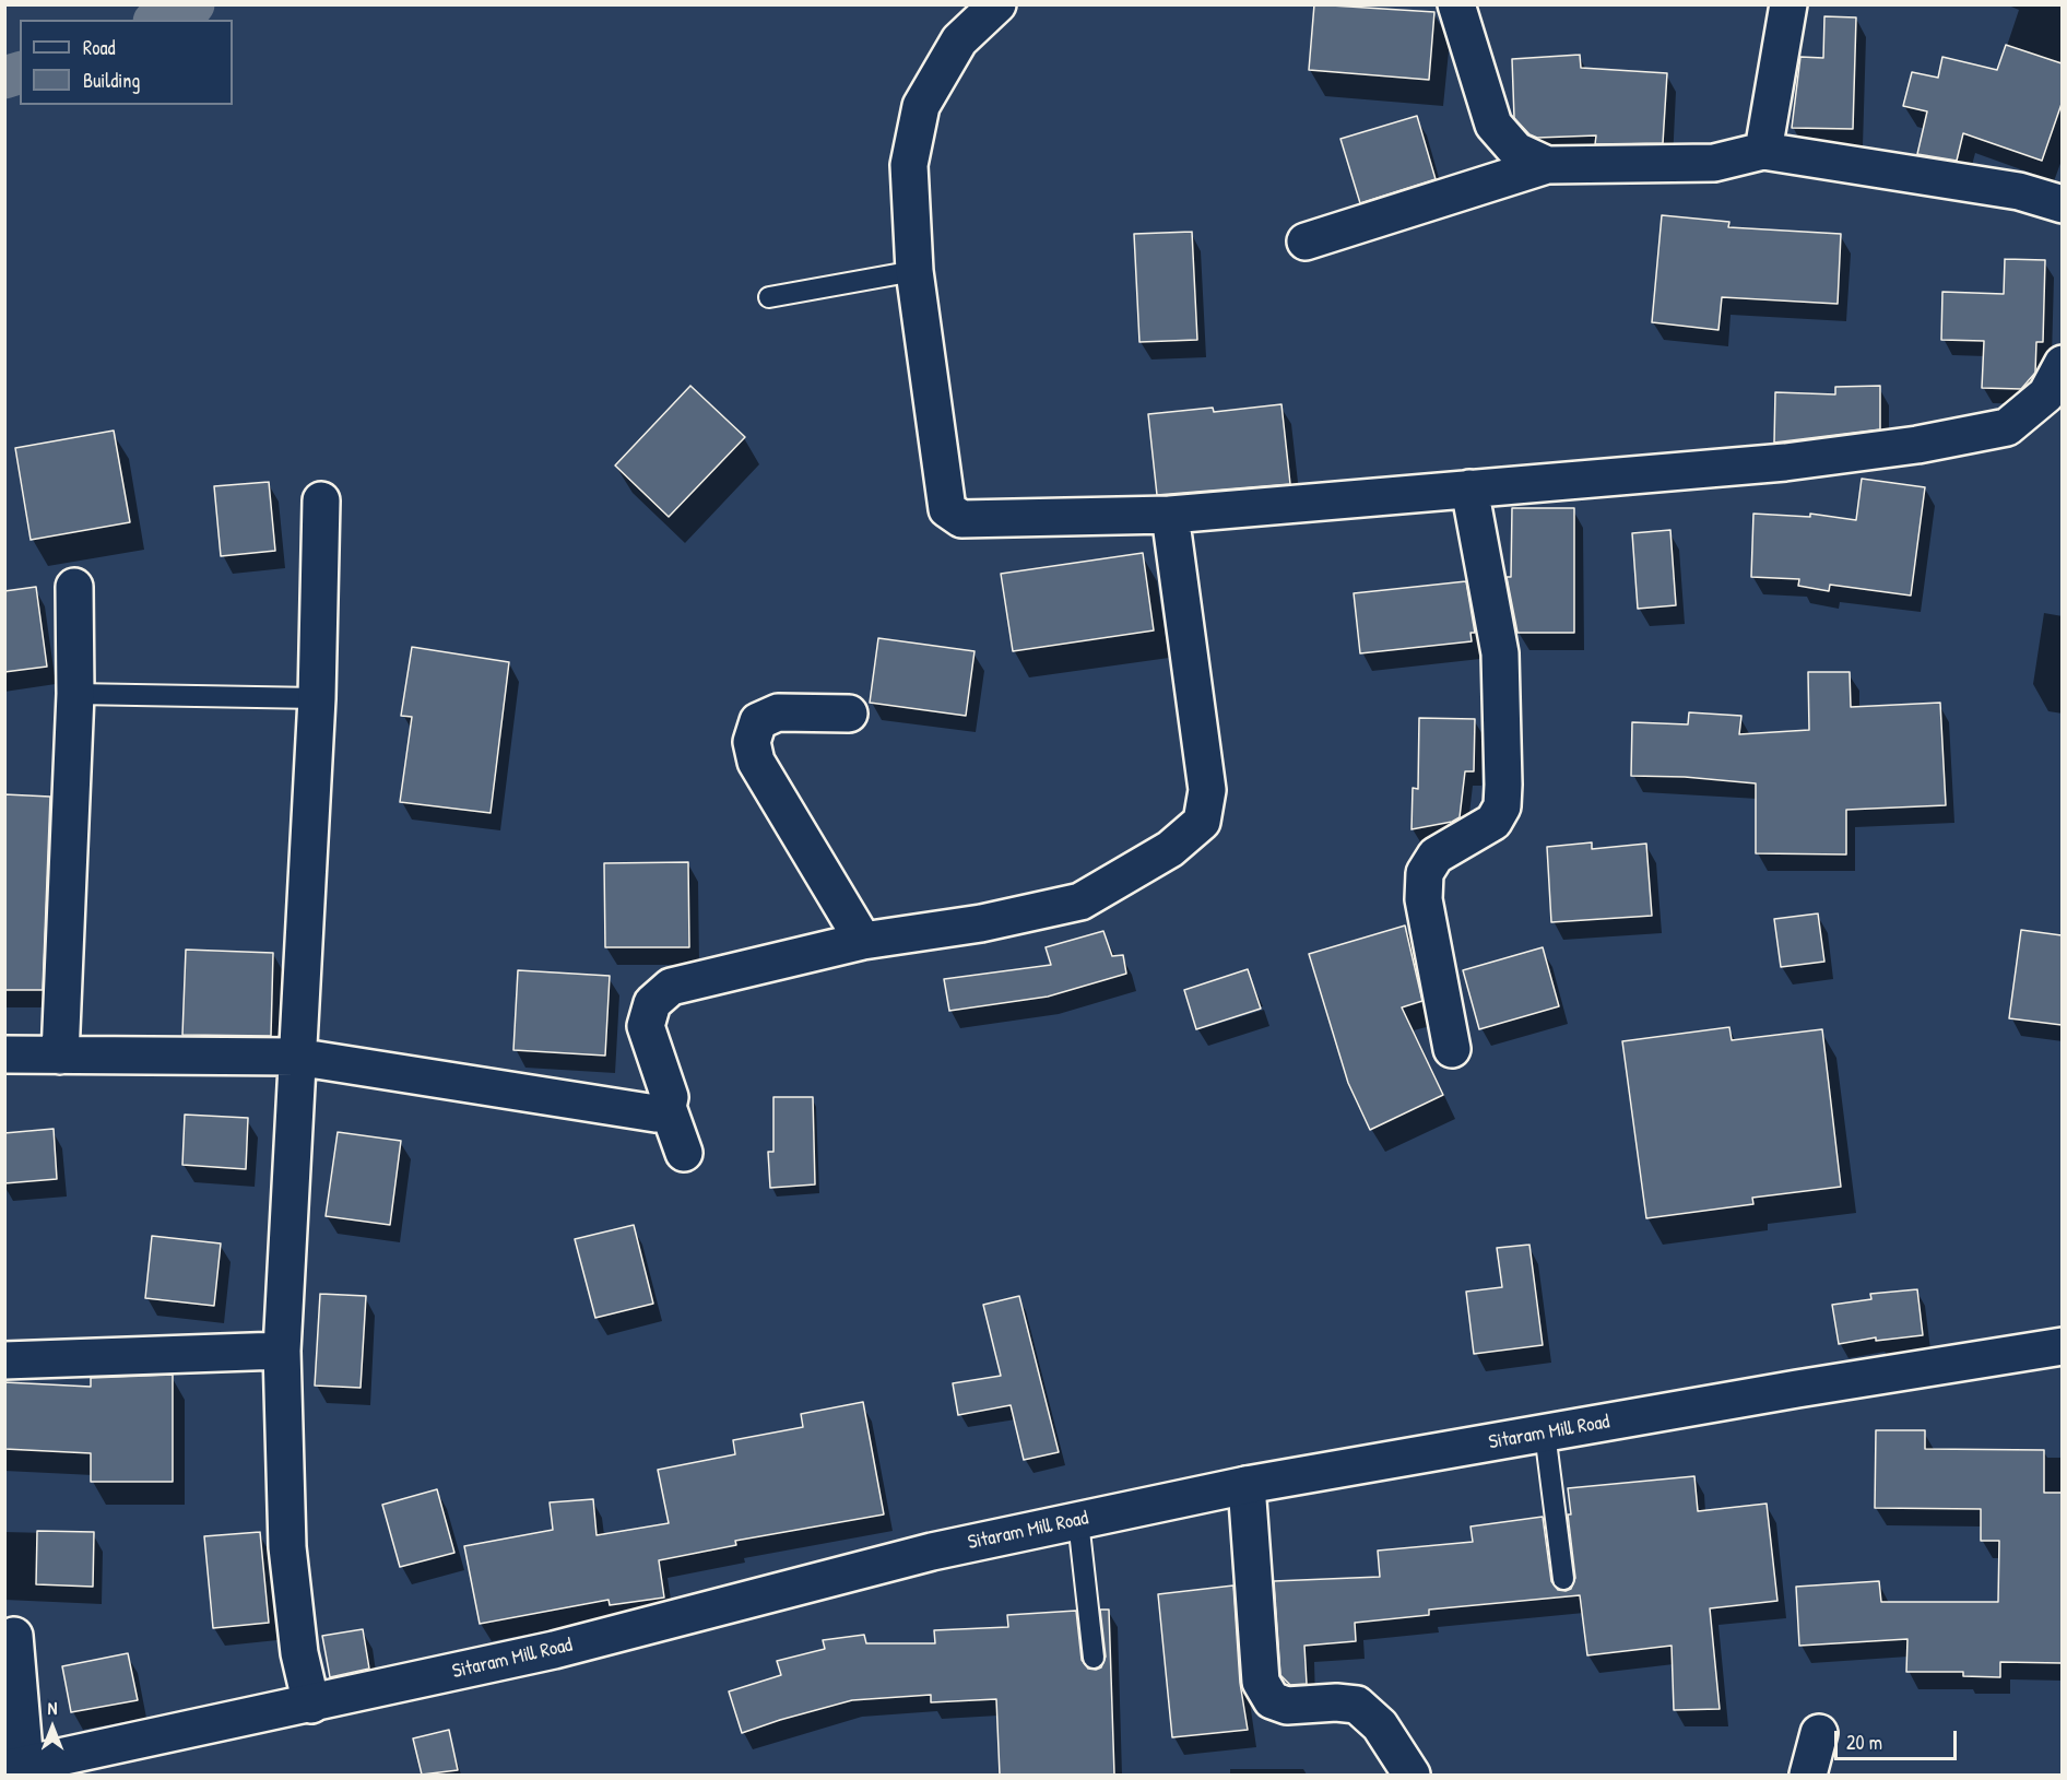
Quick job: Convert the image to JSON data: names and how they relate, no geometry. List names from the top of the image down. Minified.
{"streets":{"street":["Sitaram Mill Road"]},"legend":["Road","Building"],"scale_bar":"20 m","north":"top"}
